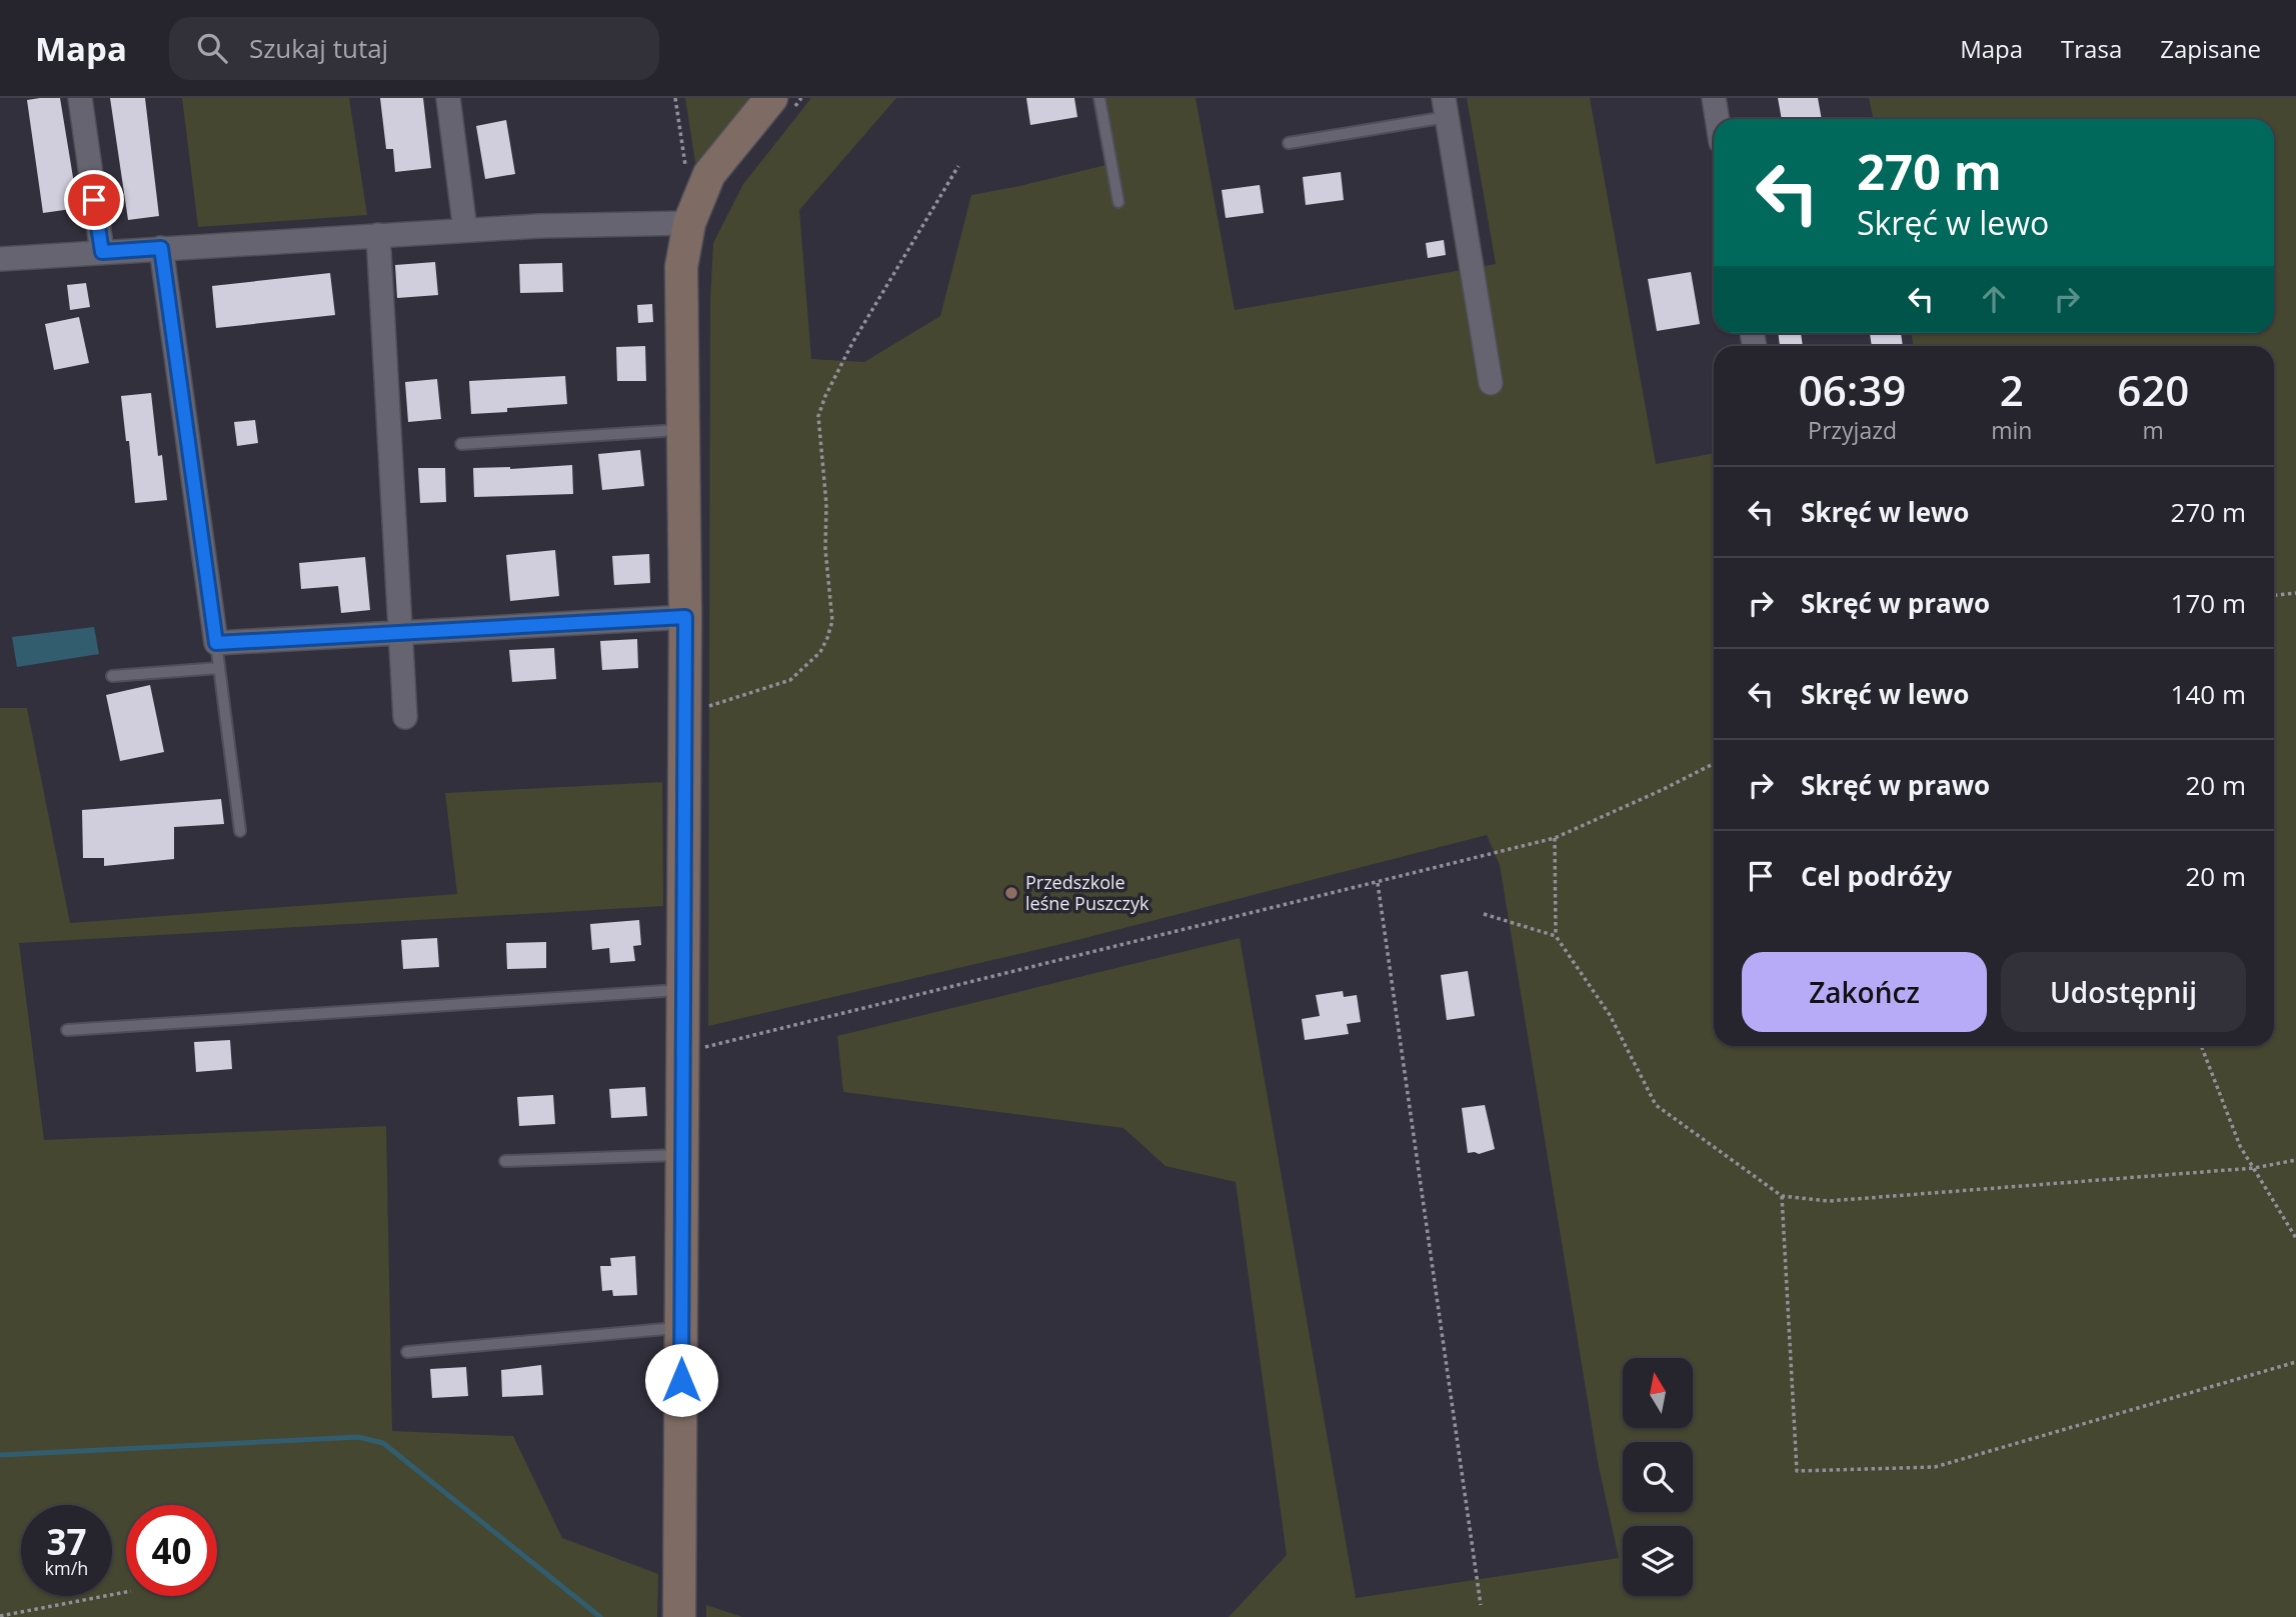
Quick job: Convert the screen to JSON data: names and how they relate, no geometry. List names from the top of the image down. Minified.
{"places":["Przedszkole leśne Puszczyk"],"north":"top","page":{"header":"Mapa","search":"Szukaj tutaj","nav":["Mapa","Trasa","Zapisane"],"turn":["270 m","Skręć w lewo"],"eta":["06:39","Przyjazd","2","min","620","m"],"list":[{"name":"Skręć w lewo","value":"270 m"},{"name":"Skręć w prawo","value":"170 m"},{"name":"Skręć w lewo","value":"140 m"},{"name":"Skręć w prawo","value":"20 m"},{"name":"Cel podróży","value":"20 m"}],"buttons":["Zakończ","Udostępnij"],"speed":"37 km/h","limit":"40"}}
